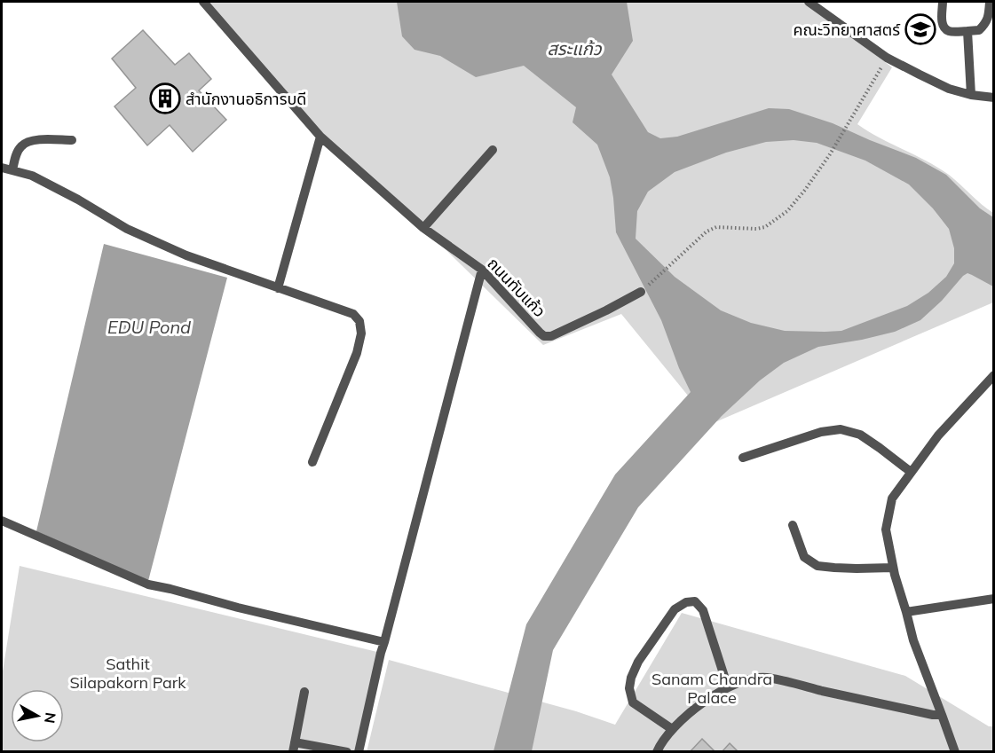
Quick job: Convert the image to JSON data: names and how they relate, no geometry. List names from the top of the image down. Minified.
{"streets":{"lane":["ถนนทับแก้ว"]},"water":["สระแก้ว","EDU Pond"],"parks":["Sathit Silapakorn Park","Sanam Chandra Palace"],"places":{"school or university":["คณะวิทยาศาสตร์"],"building":["สำนักงานอธิการบดี"]},"north":"right"}
